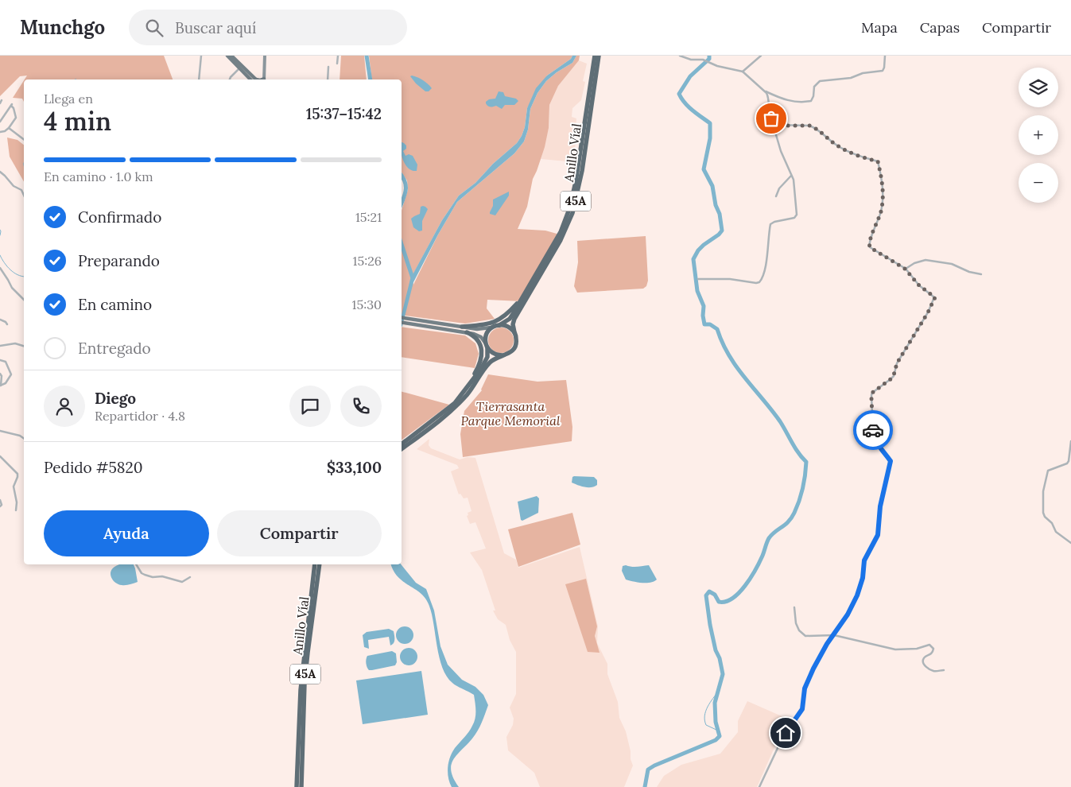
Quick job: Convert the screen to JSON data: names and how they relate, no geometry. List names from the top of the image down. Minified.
{"streets":{"highway":["Anillo Víal","45A"]},"parks":["Tierrasanta Parque Memorial"],"page":{"header":"Munchgo","search":"Buscar aquí","nav":["Mapa","Capas","Compartir"],"map_buttons":["+","−"],"heading":["4 min","Llega en","15:37–15:42"],"panel":["Diego","Repartidor · 4.8","Pedido #5820","$33,100"],"bar":"En camino · 1.0 km","list":[["Confirmado","15:21"],["Preparando","15:26"],["En camino","15:30"],"Entregado"],"buttons":["Ayuda","Compartir"]}}
